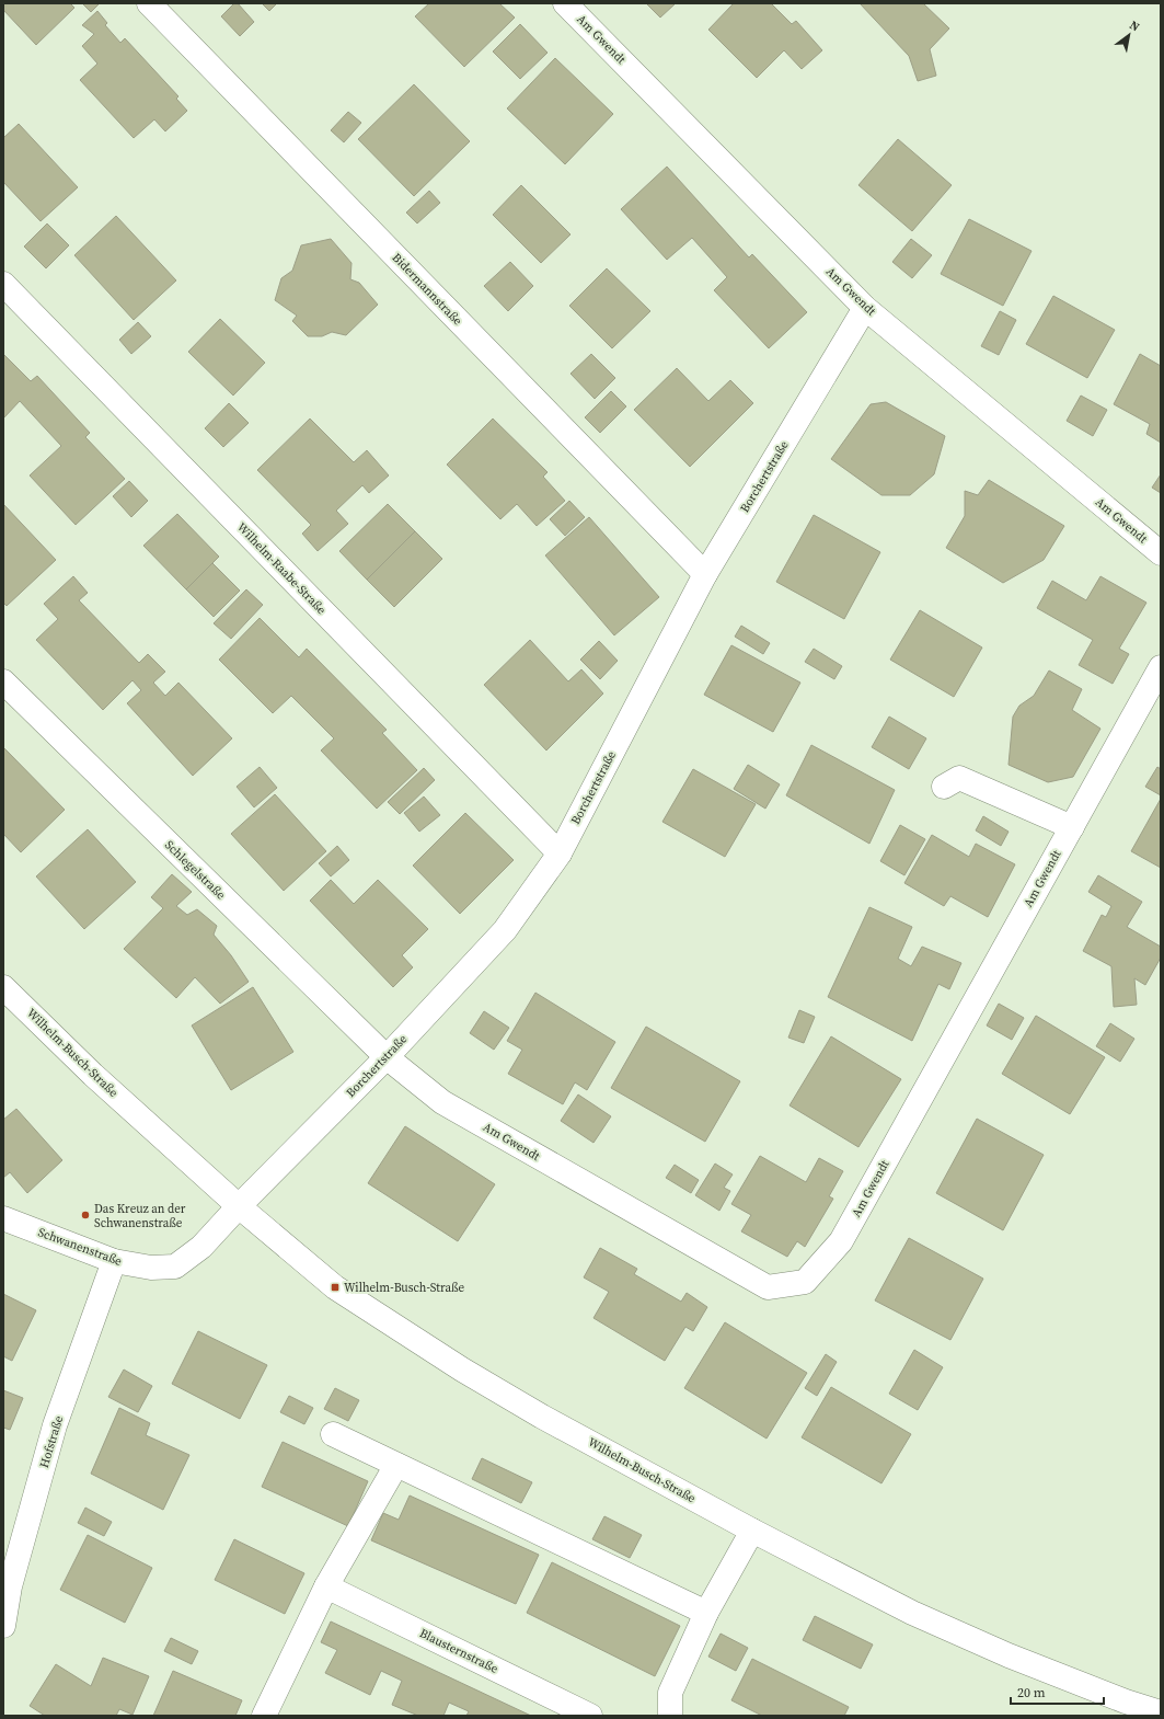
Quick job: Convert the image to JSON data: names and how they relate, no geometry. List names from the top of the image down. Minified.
{"streets":{"street":["Am Gwendt","Bidermannstraße","Borchertstraße","Wilhelm-Raabe-Straße","Schlegelstraße","Wilhelm-Busch-Straße","Schwanenstraße","Hofstraße","Blausternstraße"]},"crossings":[["Am Gwendt","Borchertstraße"],["Am Gwendt","Schlegelstraße"],["Bidermannstraße","Borchertstraße"],["Borchertstraße","Wilhelm-Raabe-Straße"],["Borchertstraße","Schlegelstraße"],["Borchertstraße","Wilhelm-Busch-Straße"],["Borchertstraße","Schwanenstraße"],["Wilhelm-Busch-Straße","Schwanenstraße"],["Schwanenstraße","Hofstraße"]],"places":{"other":["Das Kreuz an der Schwanenstraße"],"transit":["Wilhelm-Busch-Straße"]},"scale_bar":"20 m","north":"top right"}
